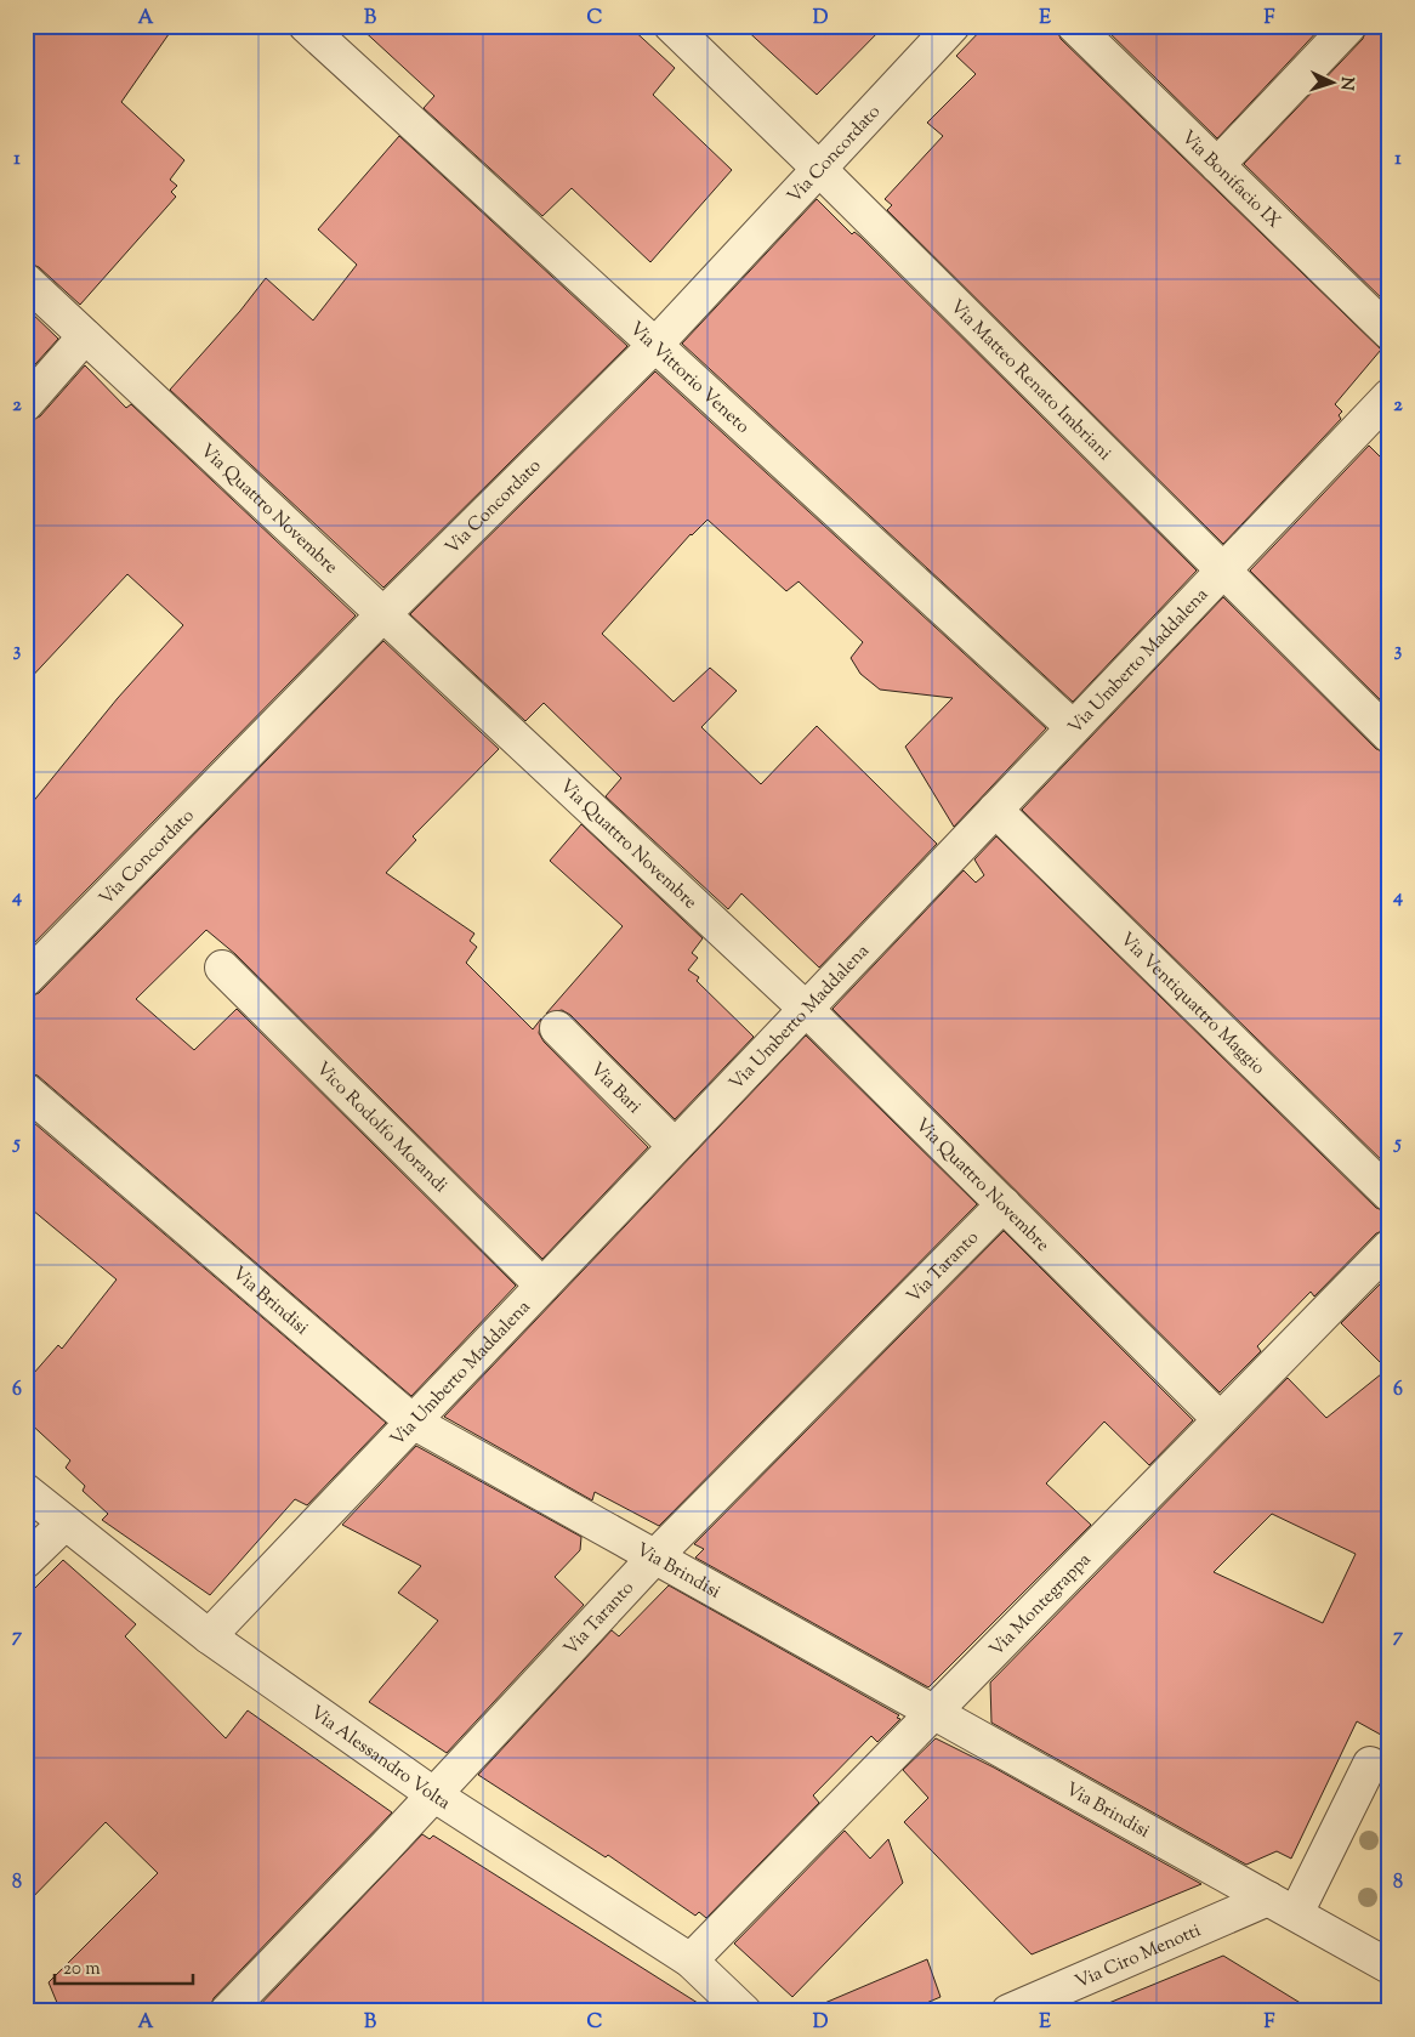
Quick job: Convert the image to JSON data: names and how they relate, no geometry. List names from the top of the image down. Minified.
{"streets":{"street":["Via Concordato","Via Bonifacio IX","Via Vittorio Veneto","Via Matteo Renato Imbriani","Via Quattro Novembre","Via Umberto Maddalena","Via Ventiquattro Maggio","Via Bari","Vico Rodolfo Morandi","Via Taranto","Via Brindisi","Via Montegrappa","Via Alessandro Volta","Via Ciro Menotti"]},"crossings":[["Via Concordato","Via Vittorio Veneto"],["Via Concordato","Via Matteo Renato Imbriani"],["Via Concordato","Via Quattro Novembre"],["Via Vittorio Veneto","Via Umberto Maddalena"],["Via Matteo Renato Imbriani","Via Umberto Maddalena"],["Via Quattro Novembre","Via Umberto Maddalena"],["Via Quattro Novembre","Via Taranto"],["Via Quattro Novembre","Via Montegrappa"],["Via Umberto Maddalena","Via Ventiquattro Maggio"],["Via Umberto Maddalena","Via Bari"],["Via Umberto Maddalena","Vico Rodolfo Morandi"],["Via Umberto Maddalena","Via Brindisi"],["Via Umberto Maddalena","Via Alessandro Volta"],["Via Taranto","Via Brindisi"],["Via Taranto","Via Alessandro Volta"],["Via Brindisi","Via Montegrappa"],["Via Brindisi","Via Ciro Menotti"],["Via Montegrappa","Via Alessandro Volta"]],"scale_bar":"20 m","north":"right","grid":{"columns":["A","B","C","D","E","F"],"rows":["1","2","3","4","5","6","7","8"]}}
